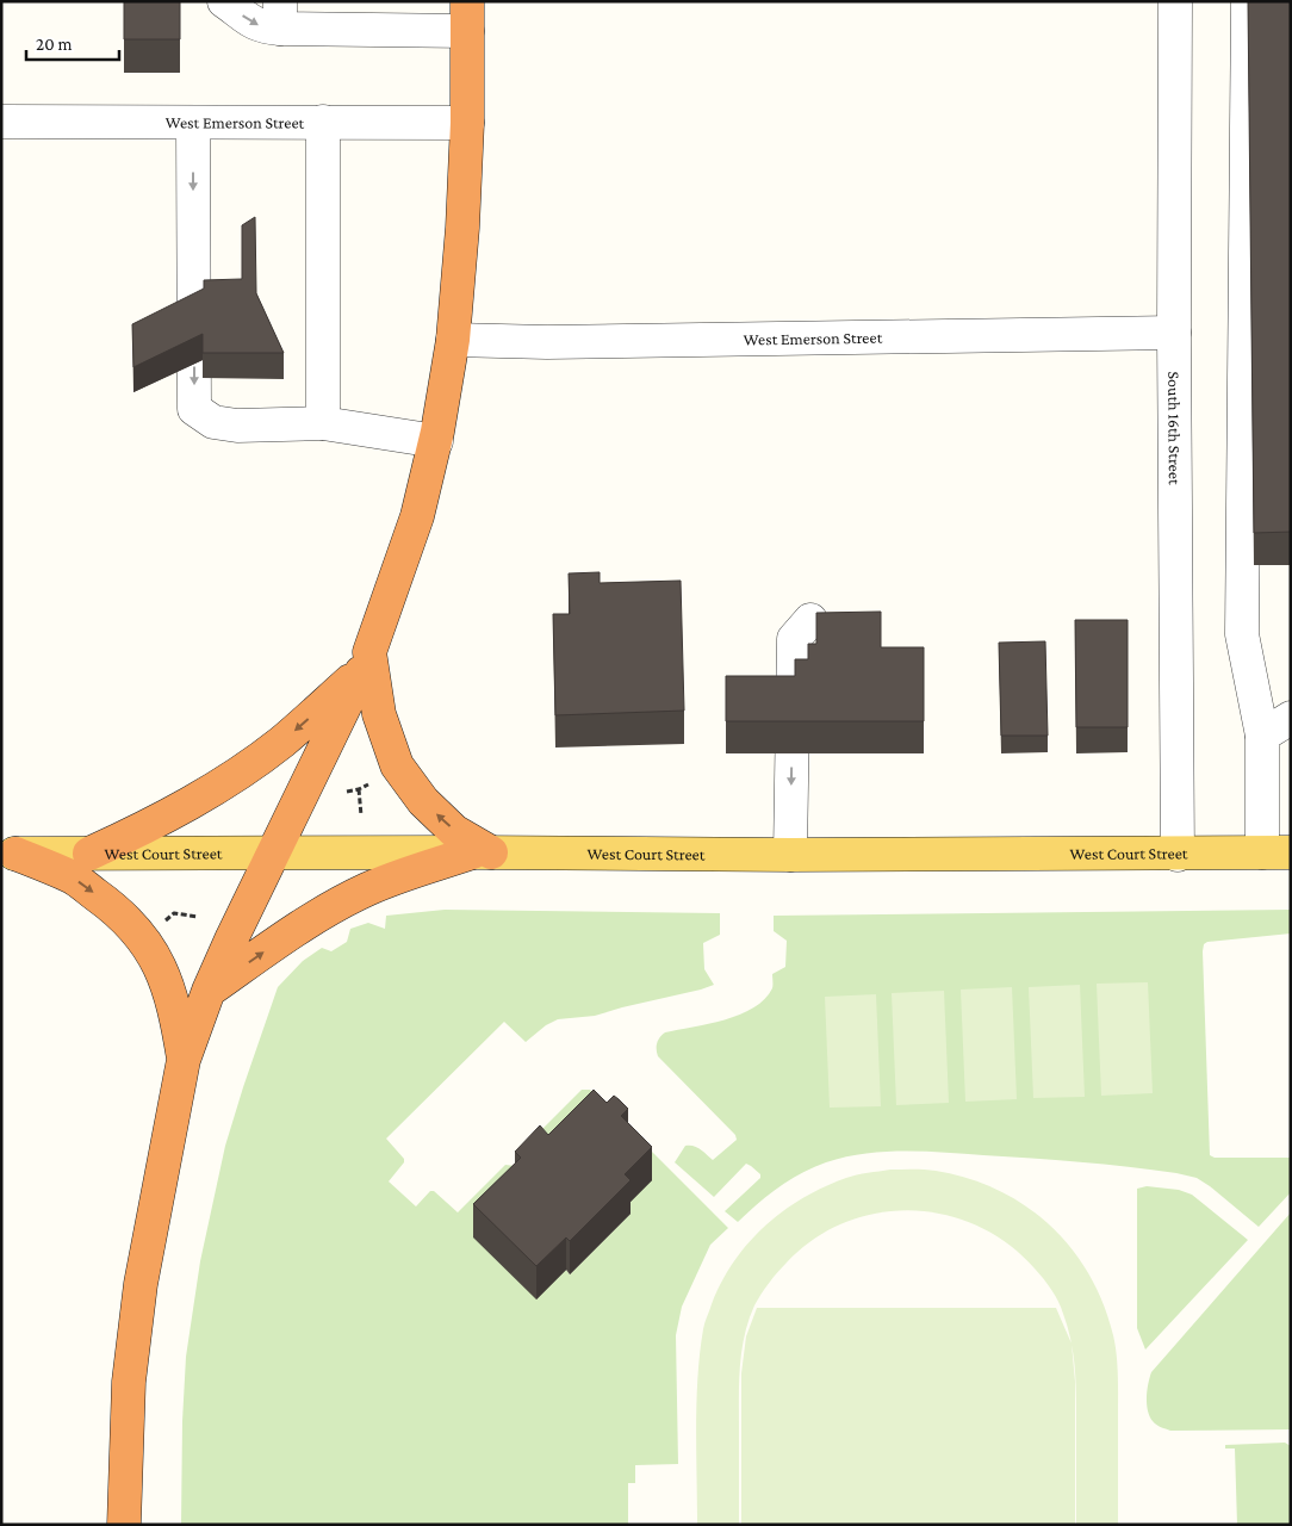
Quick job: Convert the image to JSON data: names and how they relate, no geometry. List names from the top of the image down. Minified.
{"streets":{"main road":["West Court Street"],"street":["West Emerson Street","South 16th Street"]},"crossings":[["West Emerson Street","South 16th Street"],["South 16th Street","West Court Street"]],"scale_bar":"20 m"}
